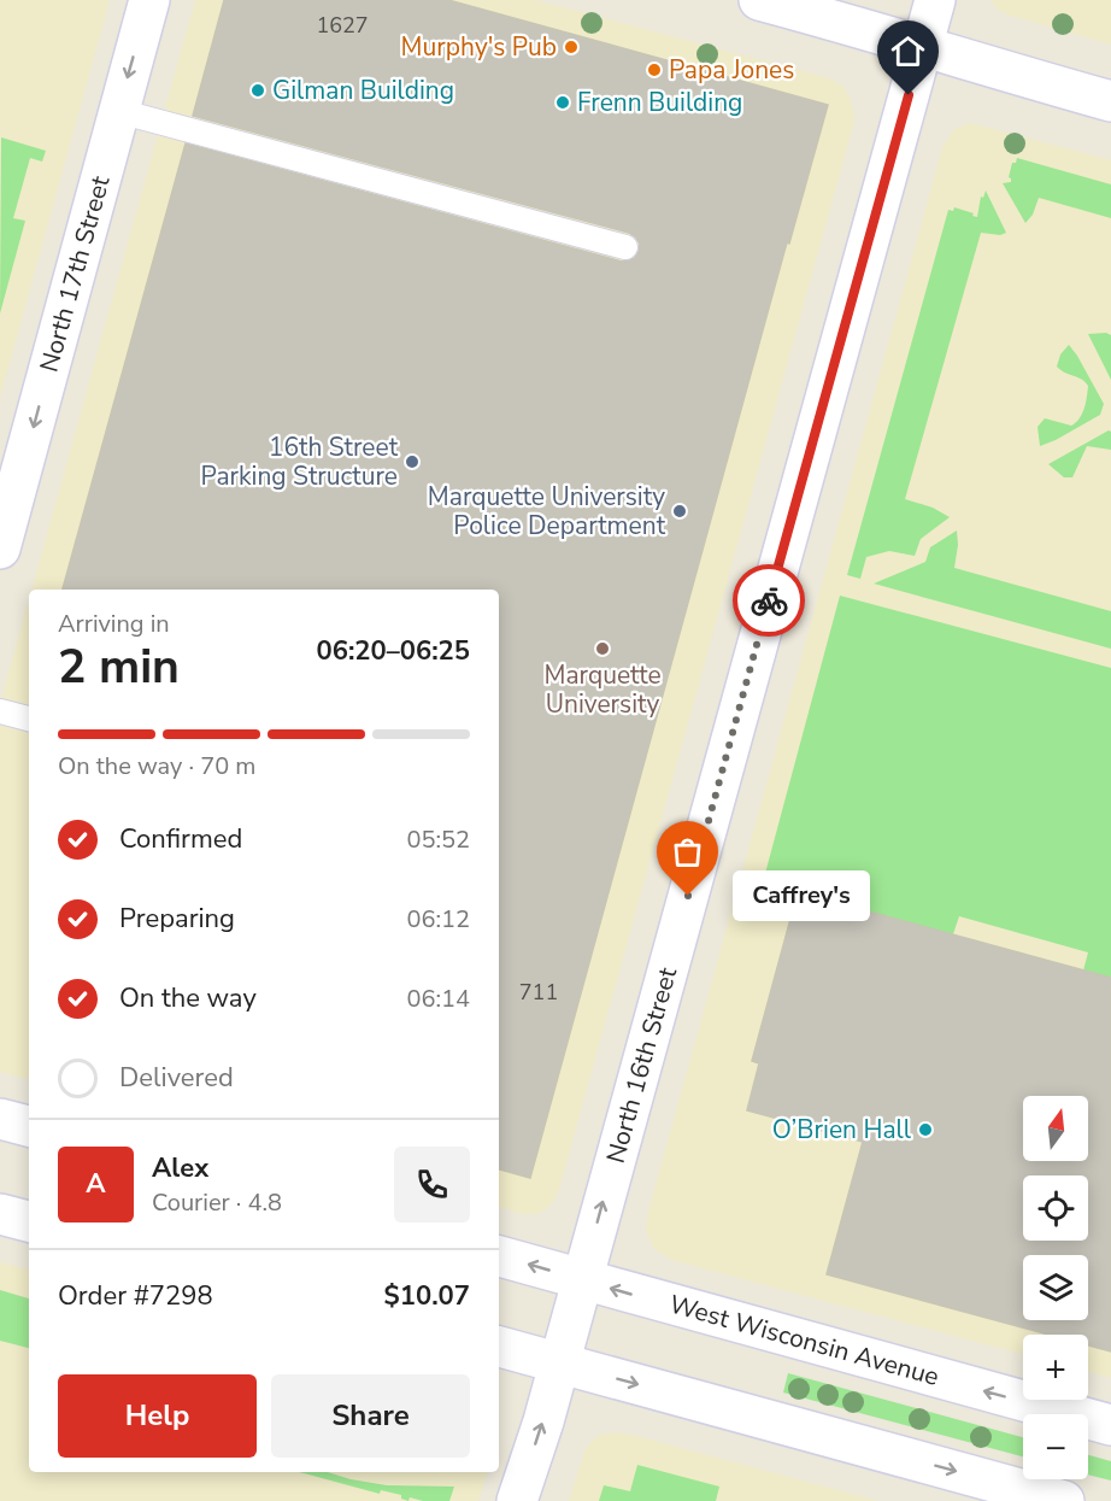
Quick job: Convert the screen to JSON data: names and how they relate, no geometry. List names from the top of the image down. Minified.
{"streets":{"main road":["North 17th Street","North 16th Street","West Wisconsin Avenue"]},"crossings":[["North 16th Street","West Wisconsin Avenue"]],"one_way":["North 17th Street","North 16th Street"],"places":["Murphy's Pub","Papa Jones","Gilman Building","Frenn Building","16th Street Parking Structure","Marquette University Police Department","Marquette University","Caffrey's","O’Brien Hall"],"house_numbers":["1627","711"],"north":"top","page":{"heading":["2 min","Arriving in","06:20–06:25"],"panel":["Alex","Courier · 4.8","Order #7298","$10.07"],"bar":"On the way · 70 m","list":[["Confirmed","05:52"],["Preparing","06:12"],["On the way","06:14"],"Delivered"],"bubble":"Caffrey's","map_buttons":["+","−"],"round":"A","buttons":["Help","Share"]}}
